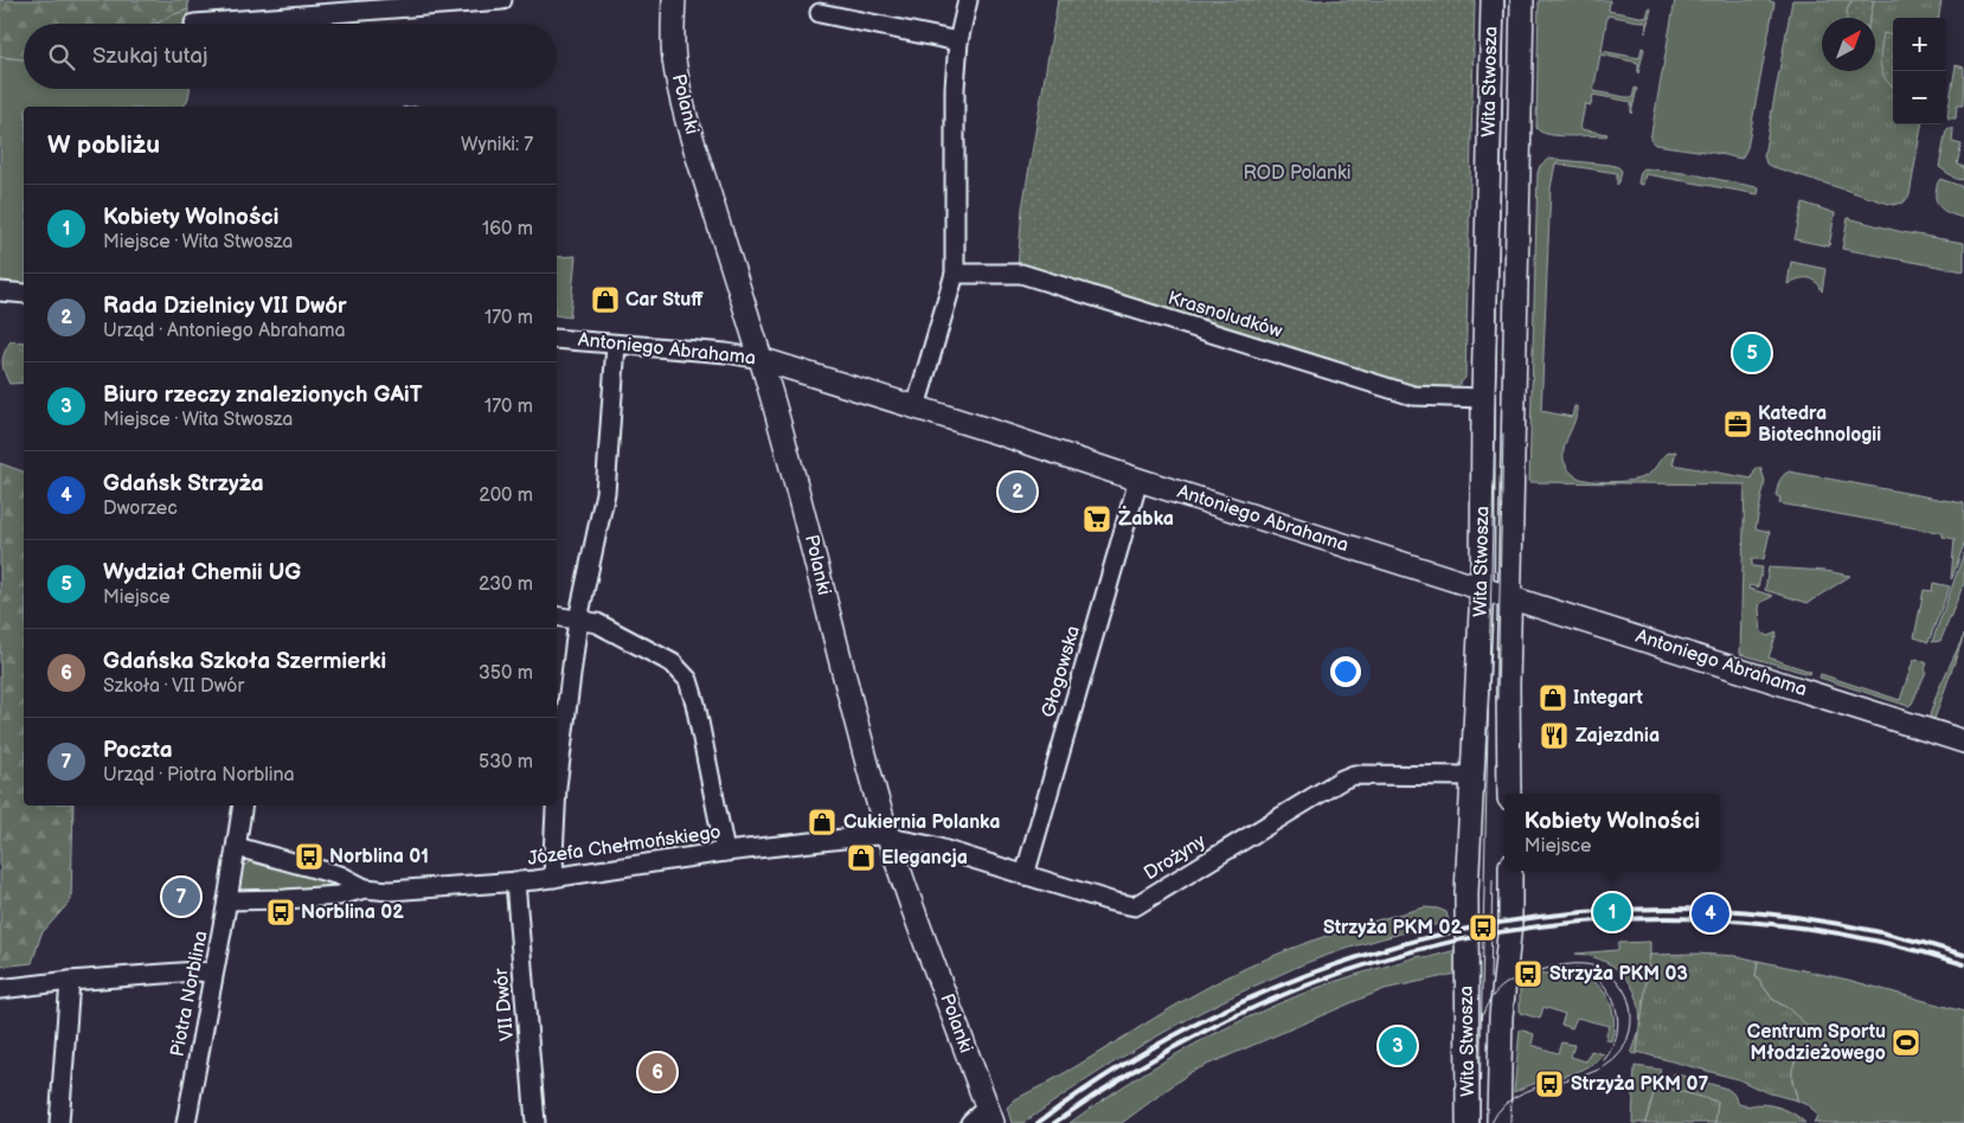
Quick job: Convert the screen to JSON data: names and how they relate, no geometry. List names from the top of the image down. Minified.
{"streets":{"street":["Wita Stwosza","Polanki","Krasnoludków","Antoniego Abrahama","Głogowska","Józefa Chełmońskiego","Drożyny","Piotra Norblina","VII Dwór"]},"crossings":[["Wita Stwosza","Krasnoludków"],["Wita Stwosza","Antoniego Abrahama"],["Wita Stwosza","Drożyny"],["Polanki","Antoniego Abrahama"],["Polanki","Józefa Chełmońskiego"],["Polanki","Drożyny"],["Antoniego Abrahama","Głogowska"],["Głogowska","Drożyny"],["Józefa Chełmońskiego","Drożyny"],["Józefa Chełmońskiego","Piotra Norblina"],["Józefa Chełmońskiego","VII Dwór"]],"parks":["ROD Polanki"],"places":{"shop":["Car Stuff","Integart","Cukiernia Polanka","Elegancja"],"office":["Katedra Biotechnologii"],"supermarket":["Żabka"],"restaurant":["Zajezdnia"],"bus stop":["Norblina 01","Norblina 02","Strzyża PKM 02","Strzyża PKM 03","Strzyża PKM 07"],"sports":["Centrum Sportu Młodzieżowego"]},"north":"top right","page":{"map_buttons":["+","−"],"search":"Szukaj tutaj","heading":["W pobliżu","Wyniki: 7"],"list":[{"mark":"1","name":"Kobiety Wolności","note":"Miejsce · Wita Stwosza","value":"160 m"},{"mark":"2","name":"Rada Dzielnicy VII Dwór","note":"Urząd · Antoniego Abrahama","value":"170 m"},{"mark":"3","name":"Biuro rzeczy znalezionych GAiT","note":"Miejsce · Wita Stwosza","value":"170 m"},{"mark":"4","name":"Gdańsk Strzyża","note":"Dworzec","value":"200 m"},{"mark":"5","name":"Wydział Chemii UG","note":"Miejsce","value":"230 m"},{"mark":"6","name":"Gdańska Szkoła Szermierki","note":"Szkoła · VII Dwór","value":"350 m"},{"mark":"7","name":"Poczta","note":"Urząd · Piotra Norblina","value":"530 m"}],"pins":["5","2","7","1","4","3","6"],"popup":["Kobiety Wolności","Miejsce"]}}
